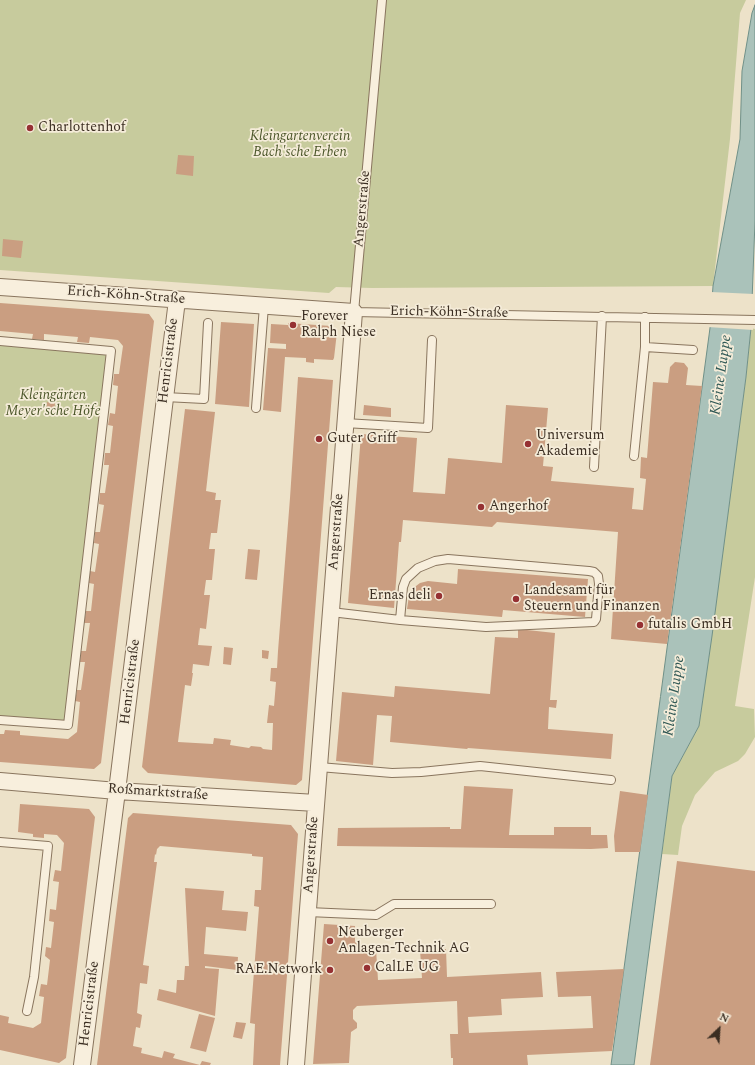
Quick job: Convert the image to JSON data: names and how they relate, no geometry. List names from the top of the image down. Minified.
{"streets":{"street":["Angerstraße","Erich-Köhn-Straße","Henricistraße","Roßmarktstraße"]},"crossings":[["Angerstraße","Erich-Köhn-Straße"],["Angerstraße","Roßmarktstraße"],["Erich-Köhn-Straße","Henricistraße"],["Henricistraße","Roßmarktstraße"]],"water":["Kleine Luppe"],"parks":["Kleingartenverein Bach'sche Erben","Kleingärten Meyer'sche Höfe"],"places":["Charlottenhof","Forever Ralph Niese","Guter Griff","Universum Akademie","Angerhof","Ernas deli","Landesamt für Steuern und Finanzen","futalis GmbH","Neuberger Anlagen-Technik AG","CalLE UG","RAE.Network"],"north":"top right"}
